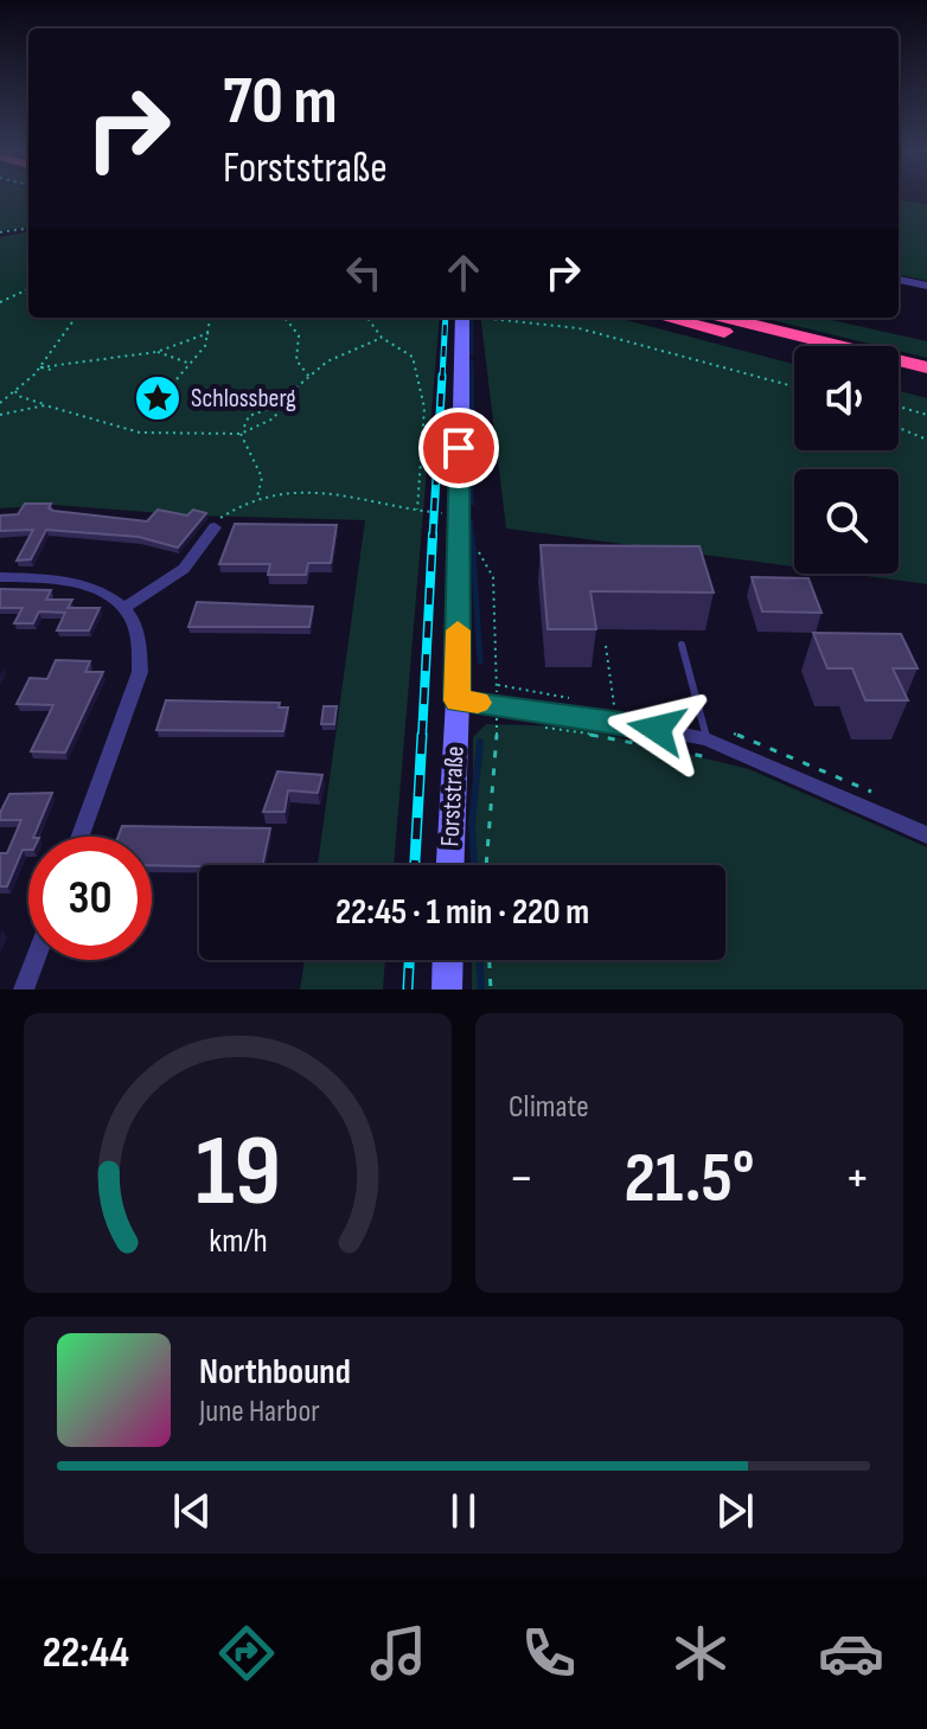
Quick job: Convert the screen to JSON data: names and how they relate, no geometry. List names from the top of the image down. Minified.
{"streets":{"main road":["Forststraße"]},"places":{"place":["Schlossberg"]},"page":{"turn":["70 m","Forststraße"],"limit":"30","trip":"22:45 · 1 min · 220 m","tile":"Climate","heat":["−","21.5°","+"],"song":["Northbound","June Harbor"],"tabs":"22:44","gauge":["19","km/h"]}}
